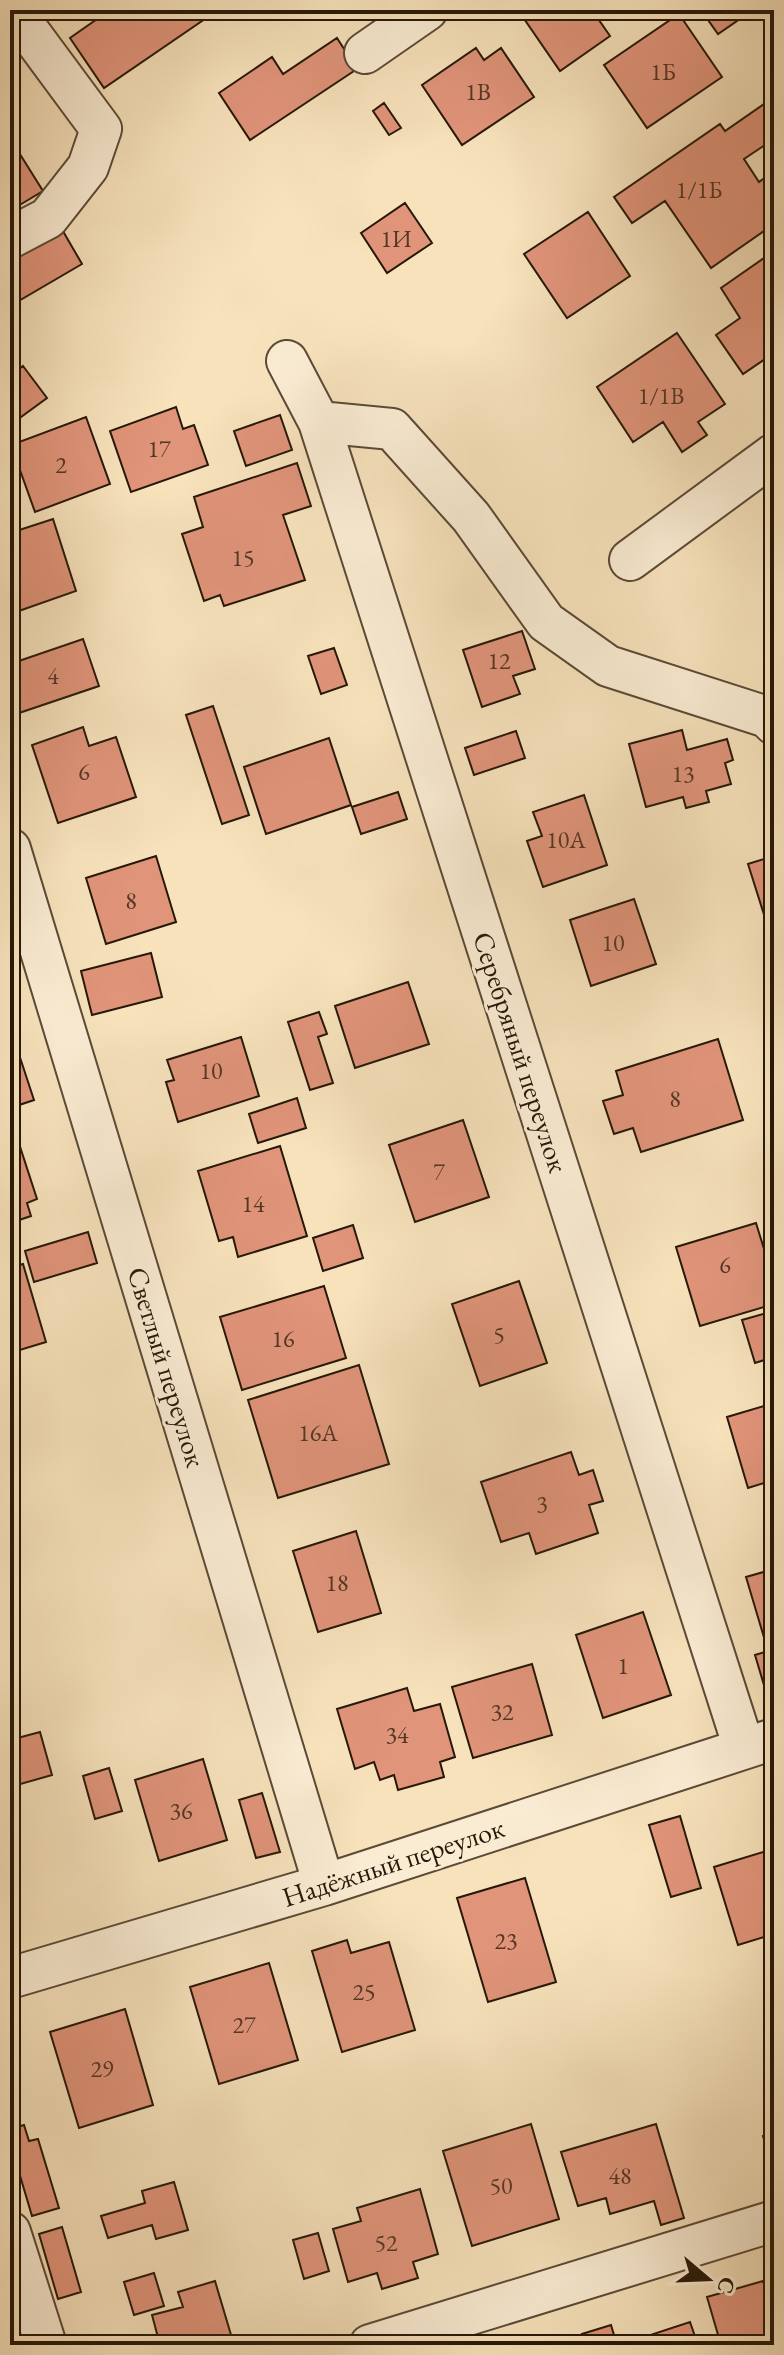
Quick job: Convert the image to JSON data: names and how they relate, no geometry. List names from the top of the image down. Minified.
{"streets":{"street":["Серебряный переулок","Светлый переулок","Надёжный переулок"]},"crossings":[["Серебряный переулок","Надёжный переулок"],["Светлый переулок","Надёжный переулок"]],"house_numbers":["1Б","1В","1/1Б","1И","1/1В","17","2","15","12","4","6","13","10А","8","10","10","8","7","14","6","5","16","16А","3","18","1","32","34","36","23","25","27","29","48","50","52"],"north":"right"}
